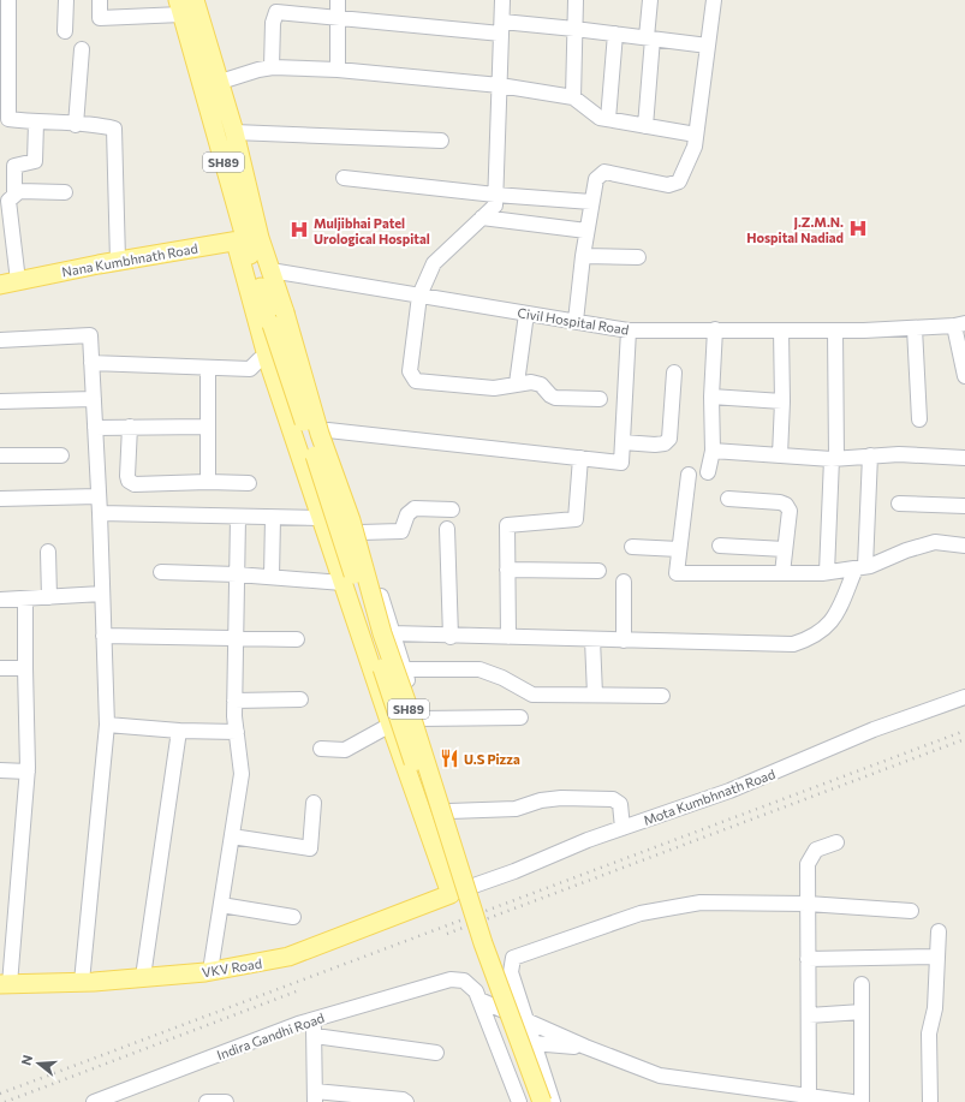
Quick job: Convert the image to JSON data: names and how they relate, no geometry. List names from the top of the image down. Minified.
{"streets":{"main road":["SH89","Nana Kumbhnath Road","VKV Road"],"street":["Civil Hospital Road","Mota Kumbhnath Road","Indira Gandhi Road"]},"crossings":[["SH89","Nana Kumbhnath Road"],["SH89","Civil Hospital Road"],["Mota Kumbhnath Road","VKV Road"]],"places":{"hospital":["J.Z.M.N. Hospital Nadiad","Muljibhai Patel Urological Hospital"],"restaurant":["U.S Pizza"]},"north":"left"}
